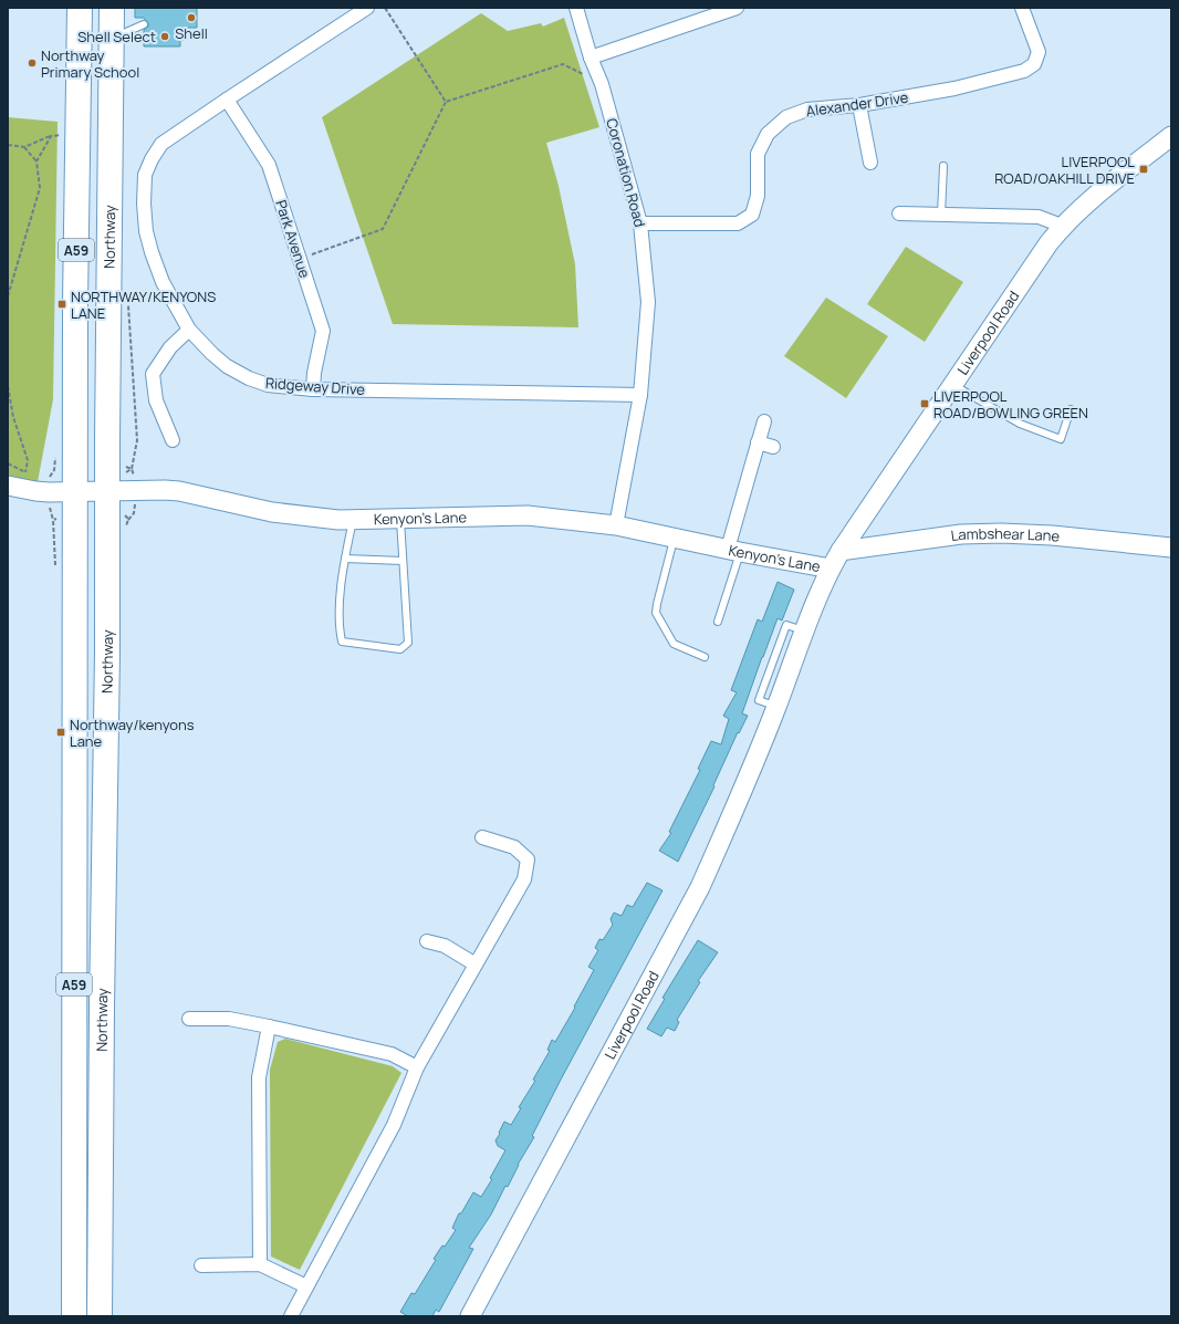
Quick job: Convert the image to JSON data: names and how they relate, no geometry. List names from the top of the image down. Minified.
{"streets":{"highway":["Northway","A59"],"main road":["Liverpool Road","Kenyon's Lane","Lambshear Lane"],"street":["Alexander Drive","Coronation Road","Park Avenue","Ridgeway Drive"]},"crossings":[["Alexander Drive","Coronation Road"],["Coronation Road","Ridgeway Drive"],["Coronation Road","Kenyon's Lane"],["Northway","Kenyon's Lane"],["Park Avenue","Ridgeway Drive"],["Liverpool Road","Kenyon's Lane"],["Liverpool Road","Lambshear Lane"]],"places":{"other":["Shell","Shell Select","Northway Primary School"],"transit":["LIVERPOOL ROAD/OAKHILL DRIVE","NORTHWAY/KENYONS LANE","LIVERPOOL ROAD/BOWLING GREEN","Northway/kenyons Lane"]}}
